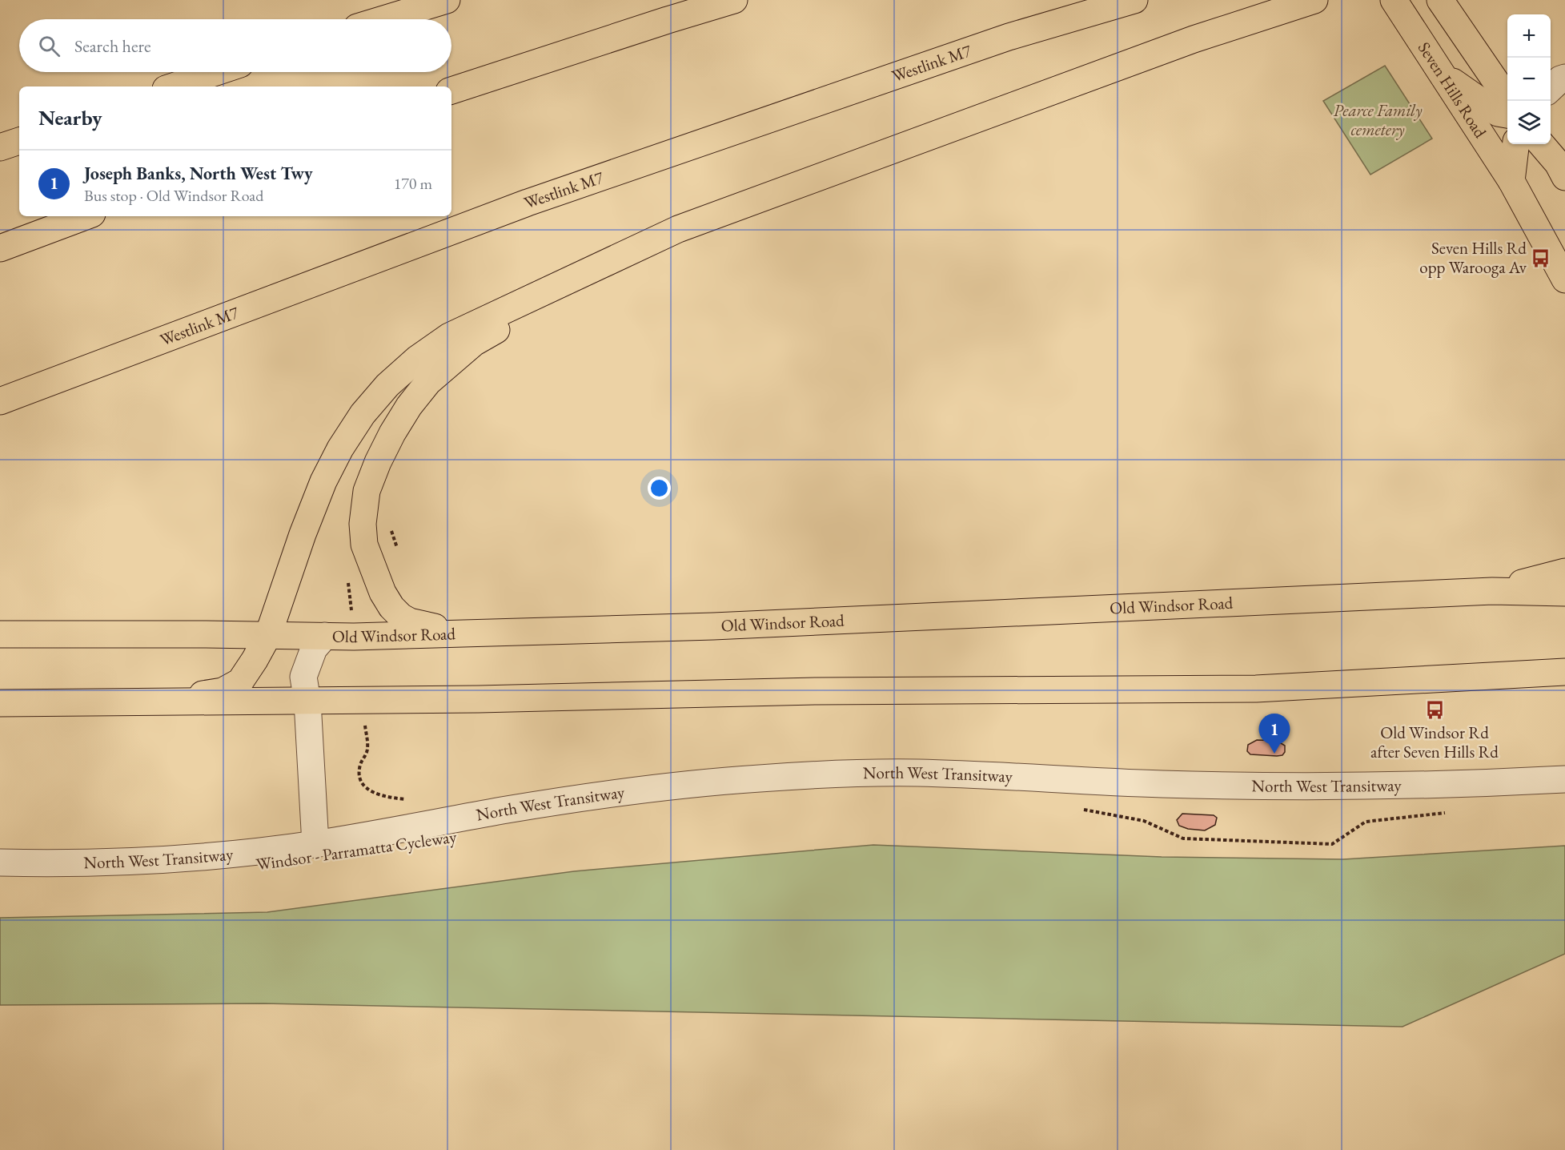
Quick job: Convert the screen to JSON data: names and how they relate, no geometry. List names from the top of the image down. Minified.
{"streets":{"main road":["Westlink M7","Seven Hills Road","Old Windsor Road"],"street":["North West Transitway"]},"parks":["Pearce Family cemetery"],"places":{"bus stop":["Seven Hills Rd opp Warooga Av","Old Windsor Rd after Seven Hills Rd"]},"page":{"map_buttons":["+","−"],"search":"Search here","heading":"Nearby","list":[{"mark":"1","name":"Joseph Banks, North West Twy","note":"Bus stop · Old Windsor Road","value":"170 m"}],"pins":"1"}}
